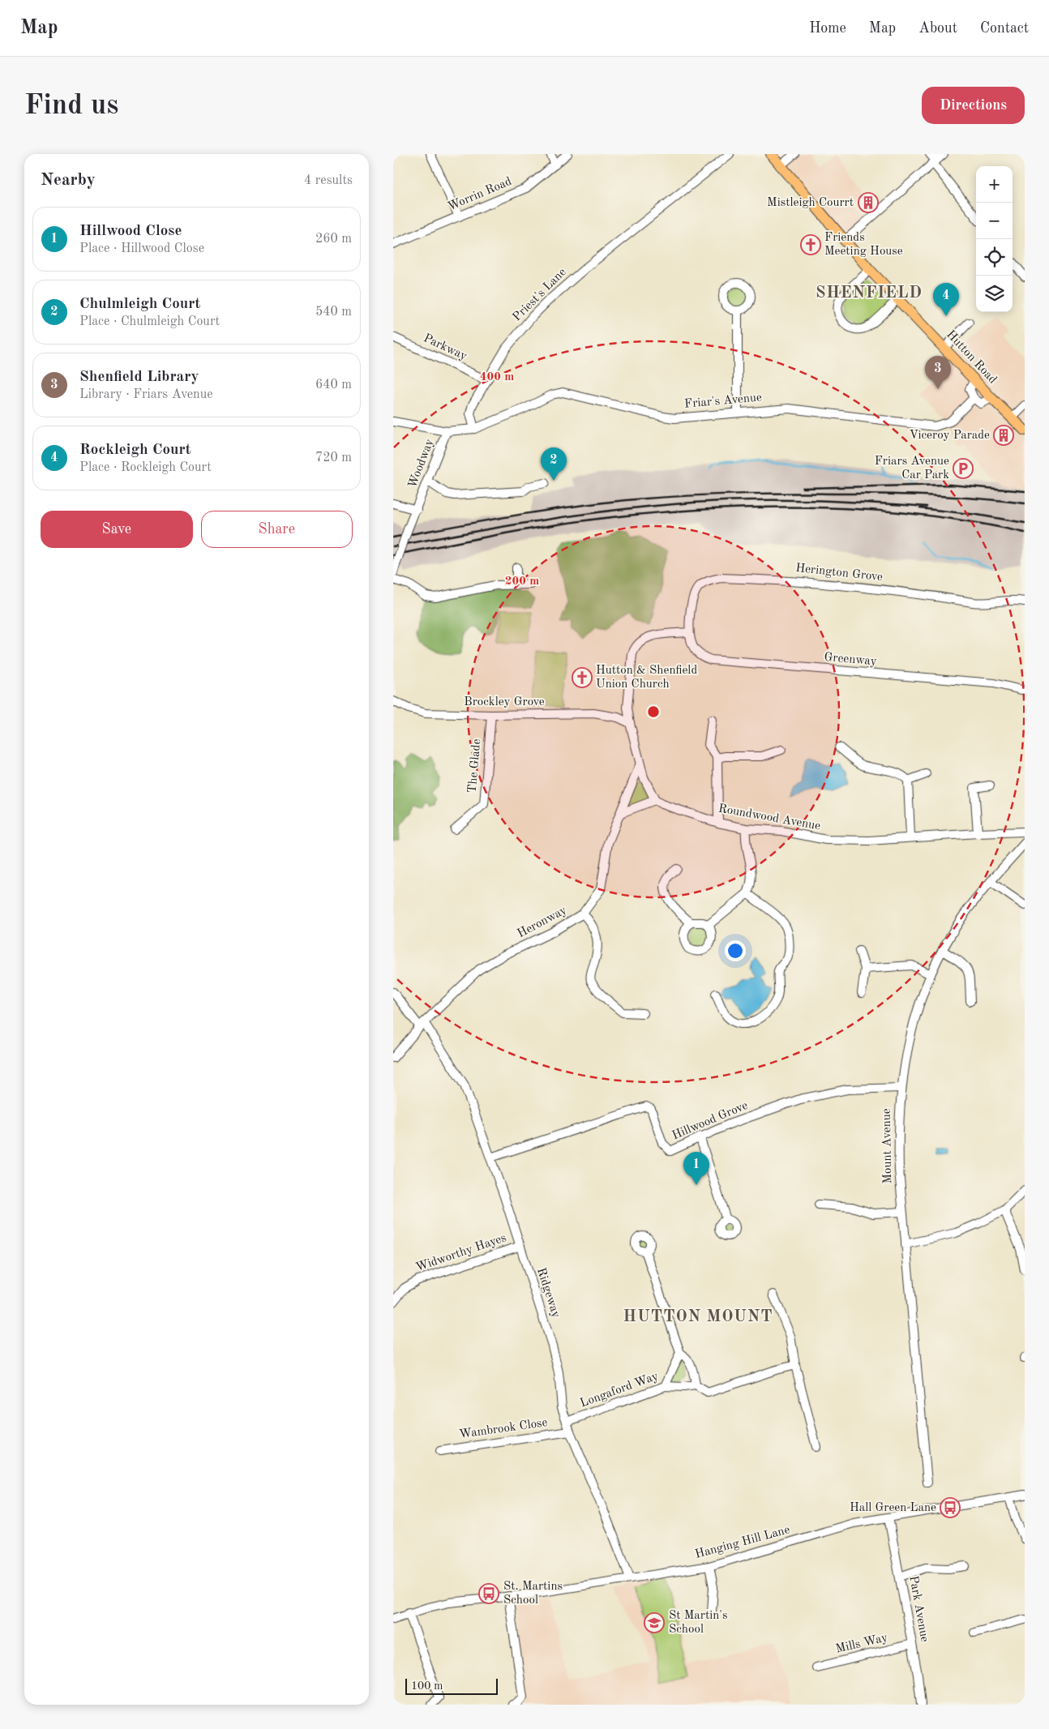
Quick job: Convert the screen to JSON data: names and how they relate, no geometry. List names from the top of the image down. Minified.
{"streets":{"main road":["Hutton Road"],"street":["Worrin Road","Priest's Lane","Parkway","Friar's Avenue","Woodway","Herington Grove","Greenway","Brockley Grove","The Glade","Roundwood Avenue","Heronway","Hillwood Grove","Mount Avenue","Widworthy Hayes","Ridgeway","Longaford Way","Wambrook Close","Hanging Hill Lane","Park Avenue","Mills Way"]},"crossings":[["Priest's Lane","Parkway"],["Priest's Lane","Friar's Avenue"],["Herington Grove","Greenway"],["Brockley Grove","The Glade"],["Heronway","Ridgeway"],["Hillwood Grove","Mount Avenue"],["Hillwood Grove","Ridgeway"],["Widworthy Hayes","Ridgeway"],["Ridgeway","Longaford Way"],["Ridgeway","Wambrook Close"],["Ridgeway","Hanging Hill Lane"],["Hanging Hill Lane","Park Avenue"],["Park Avenue","Mills Way"]],"districts":["SHENFIELD","HUTTON MOUNT"],"places":{"building":["Mistleigh Courrt","Viceroy Parade"],"church":["Friends Meeting House","Hutton & Shenfield Union Church"],"parking":["Friars Avenue Car Park"],"bus stop":["Hall Green Lane","St. Martins School"],"school or university":["St Martin's School"]},"scale_bar":"100 m","page":{"header":"Map","nav":["Home","Map","About","Contact"],"buttons":["Directions",["Save","Share"]],"title":"Find us","heading":["Nearby","4 results"],"map_buttons":["+","−"],"list":[{"mark":"1","name":"Hillwood Close","note":"Place · Hillwood Close","value":"260 m"},{"mark":"2","name":"Chulmleigh Court","note":"Place · Chulmleigh Court","value":"540 m"},{"mark":"3","name":"Shenfield Library","note":"Library · Friars Avenue","value":"640 m"},{"mark":"4","name":"Rockleigh Court","note":"Place · Rockleigh Court","value":"720 m"}],"pins":["4","3","2","1"],"scale":"100 m"},"rings":["400 m","200 m"]}
